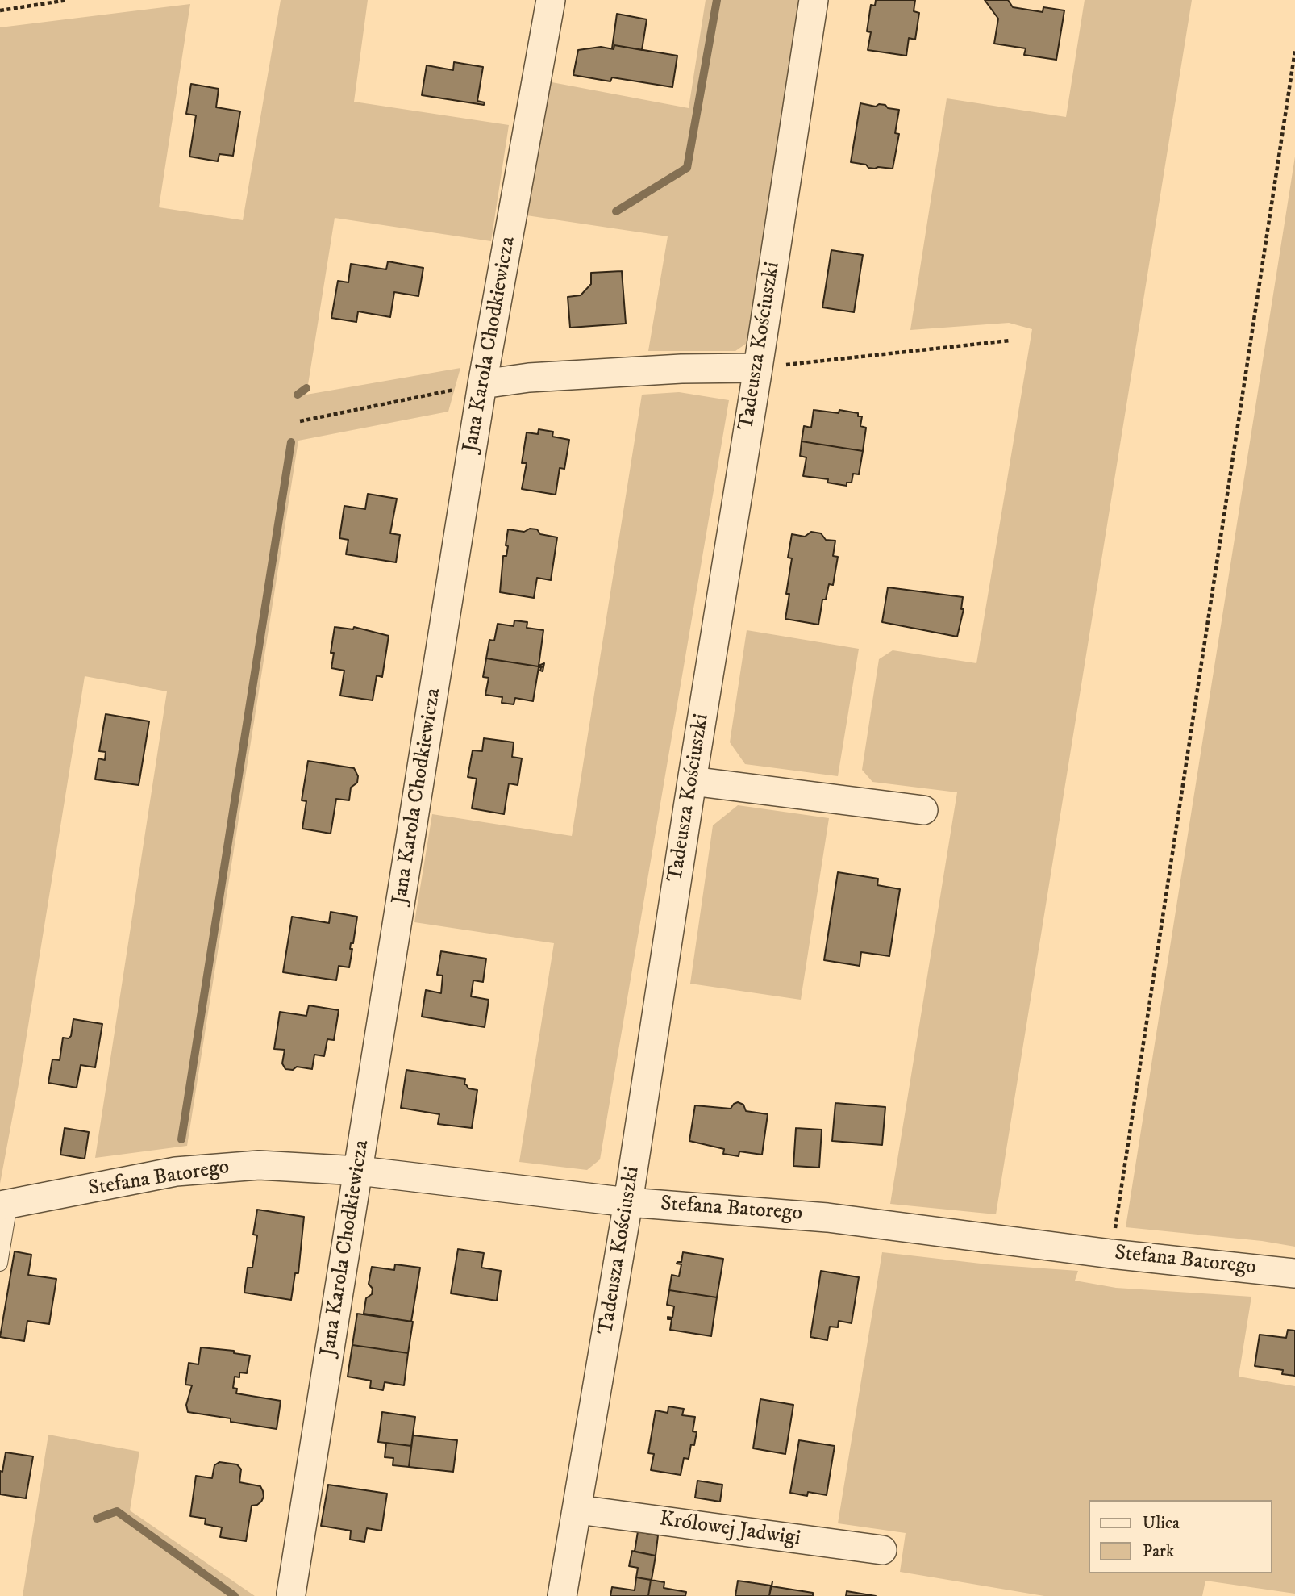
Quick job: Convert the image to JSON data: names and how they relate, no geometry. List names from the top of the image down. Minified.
{"streets":{"street":["Jana Karola Chodkiewicza","Tadeusza Kościuszki","Stefana Batorego","Królowej Jadwigi"]},"crossings":[["Jana Karola Chodkiewicza","Stefana Batorego"],["Tadeusza Kościuszki","Stefana Batorego"],["Tadeusza Kościuszki","Królowej Jadwigi"]],"legend":["Ulica","Park"]}
